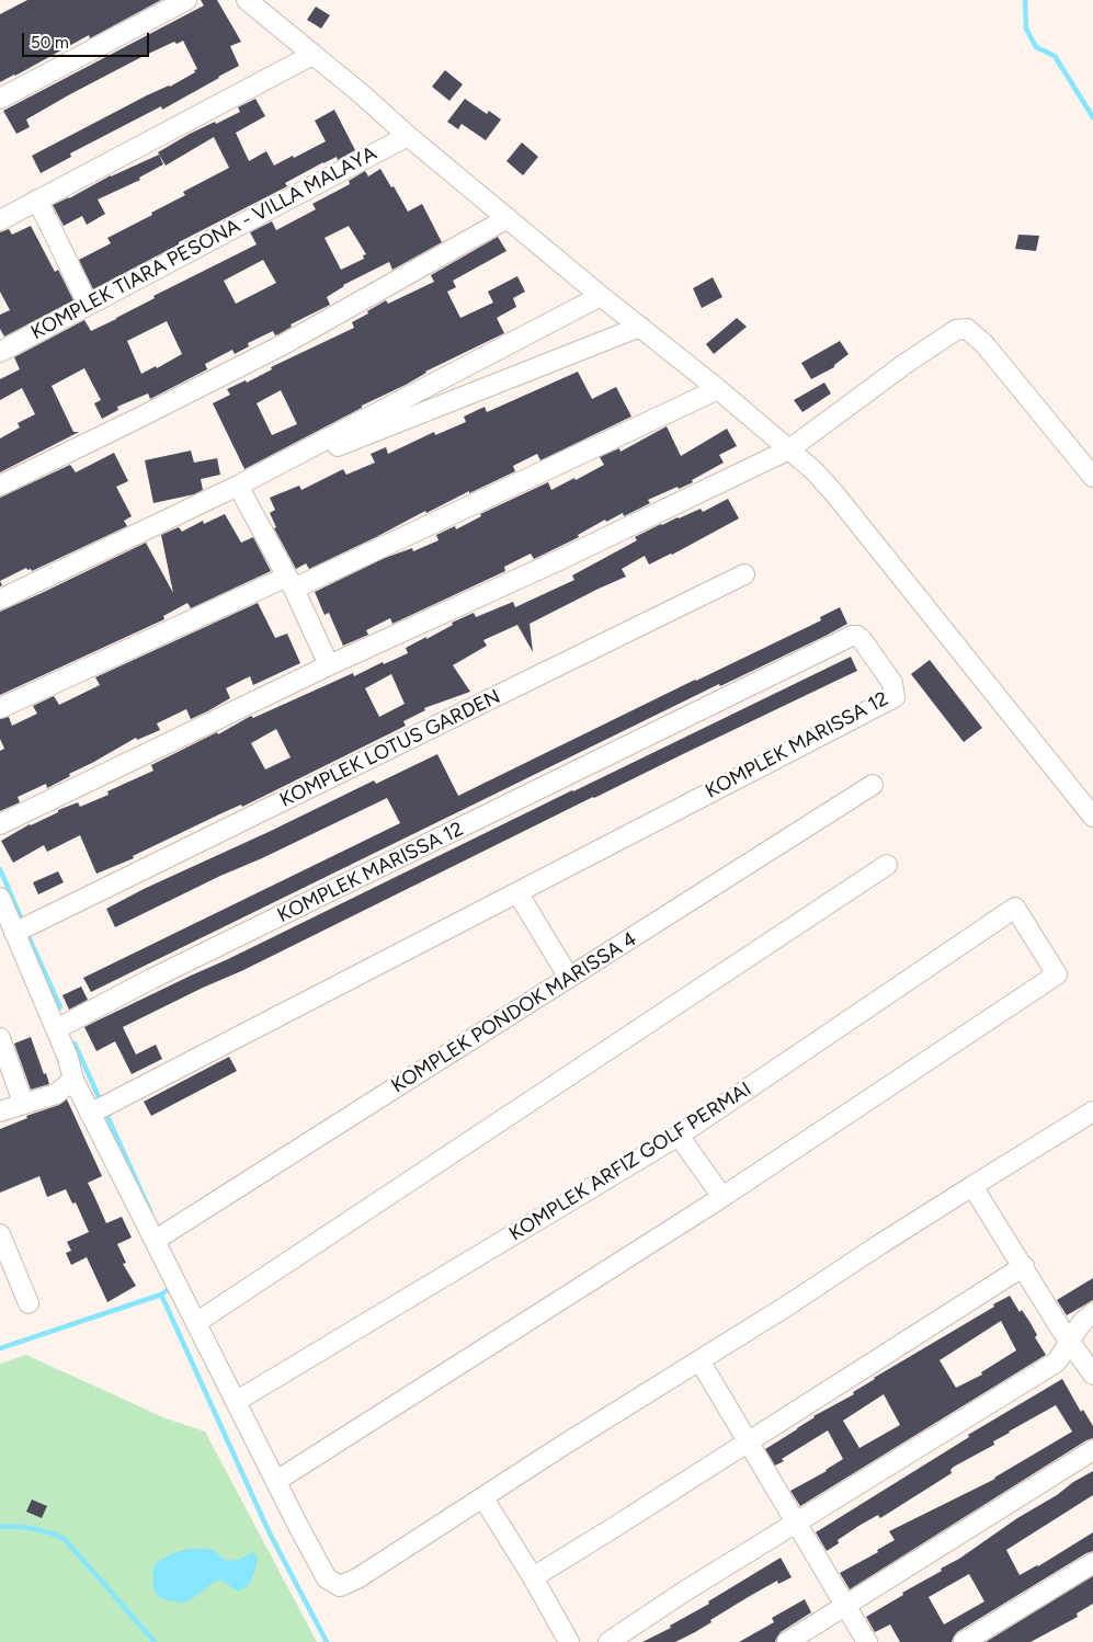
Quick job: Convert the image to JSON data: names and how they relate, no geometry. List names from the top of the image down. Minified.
{"streets":{"street":["KOMPLEK TIARA PESONA - VILLA MALAYA","KOMPLEK MARISSA 12","KOMPLEK LOTUS GARDEN","KOMPLEK PONDOK MARISSA 4","KOMPLEK ARFIZ GOLF PERMAI"]},"scale_bar":"50 m"}
